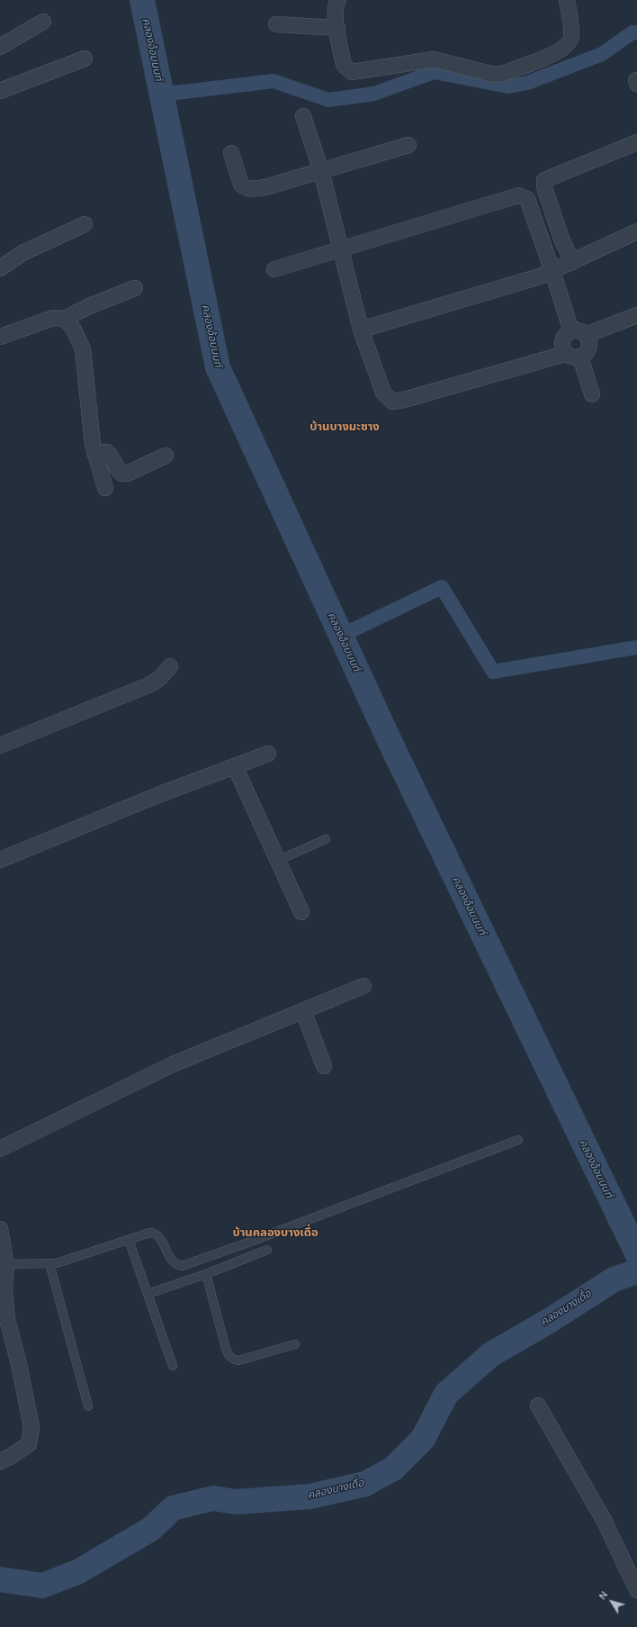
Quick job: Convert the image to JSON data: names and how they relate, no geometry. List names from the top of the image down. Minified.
{"districts":["บ้านบางมะซาง","บ้านคลองบางเดื่อ"],"water":["คลองอ้อมนนท์","คลองบางเดื่อ"],"north":"top left"}
